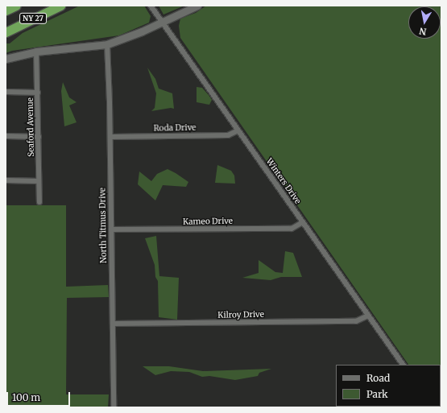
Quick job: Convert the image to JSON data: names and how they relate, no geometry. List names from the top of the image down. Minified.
{"streets":{"highway":["NY 27"],"street":["Seaford Avenue","Roda Drive","Winters Drive","Kameo Drive","North Titmus Drive","Kilroy Drive"]},"crossings":[["Roda Drive","Winters Drive"],["Roda Drive","North Titmus Drive"],["Winters Drive","Kameo Drive"],["Winters Drive","Kilroy Drive"],["Kameo Drive","North Titmus Drive"],["North Titmus Drive","Kilroy Drive"]],"legend":["Road","Park"],"scale_bar":"100 m","north":"bottom"}
